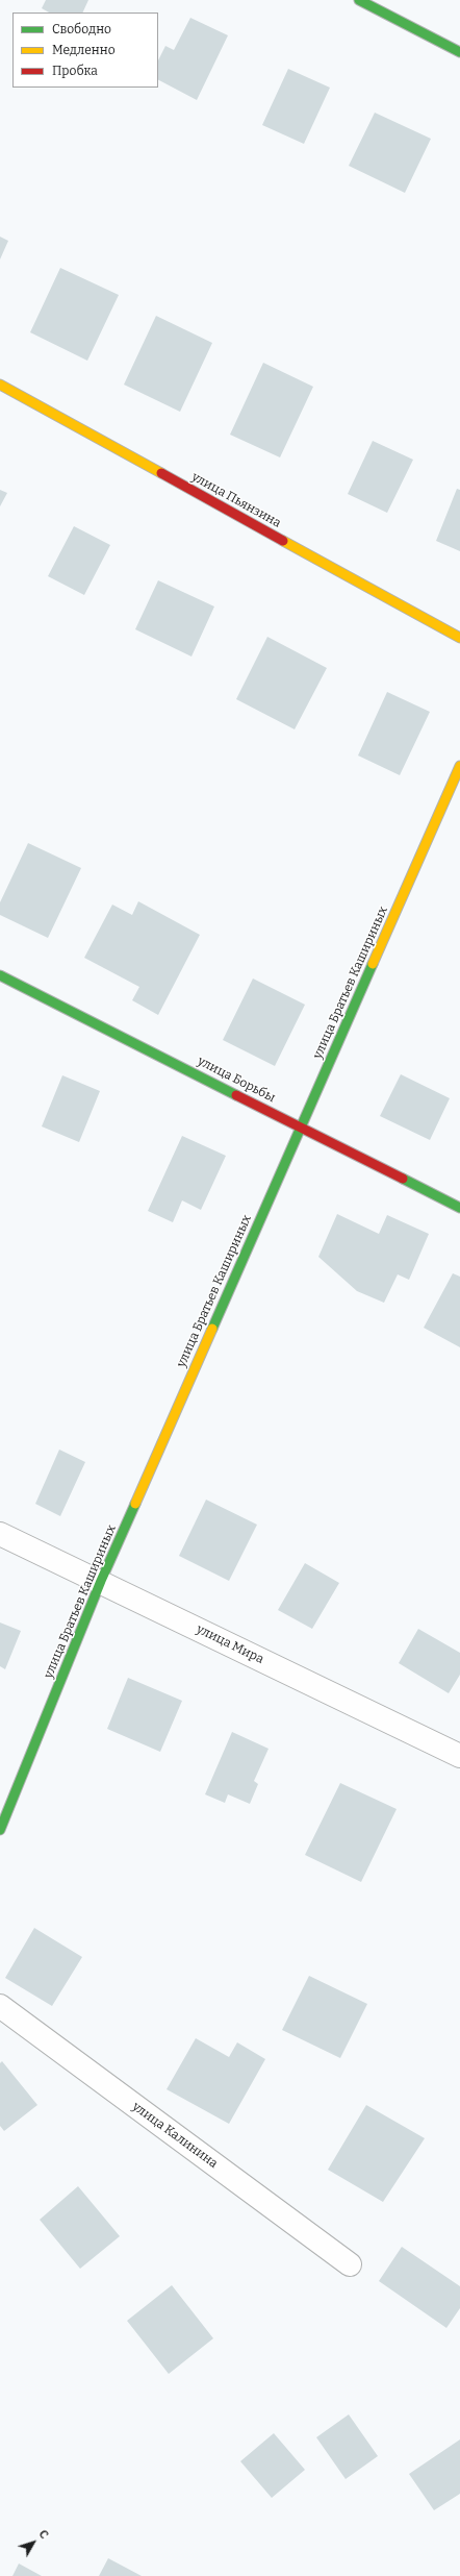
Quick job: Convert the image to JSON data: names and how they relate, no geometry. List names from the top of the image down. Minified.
{"streets":{"street":["улица Пьянзина","улица Братьев Кашириных","улица Борьбы","улица Мира","улица Калинина"]},"crossings":[["улица Братьев Кашириных","улица Борьбы"],["улица Братьев Кашириных","улица Мира"]],"legend":["Свободно","Медленно","Пробка"],"north":"top right"}
